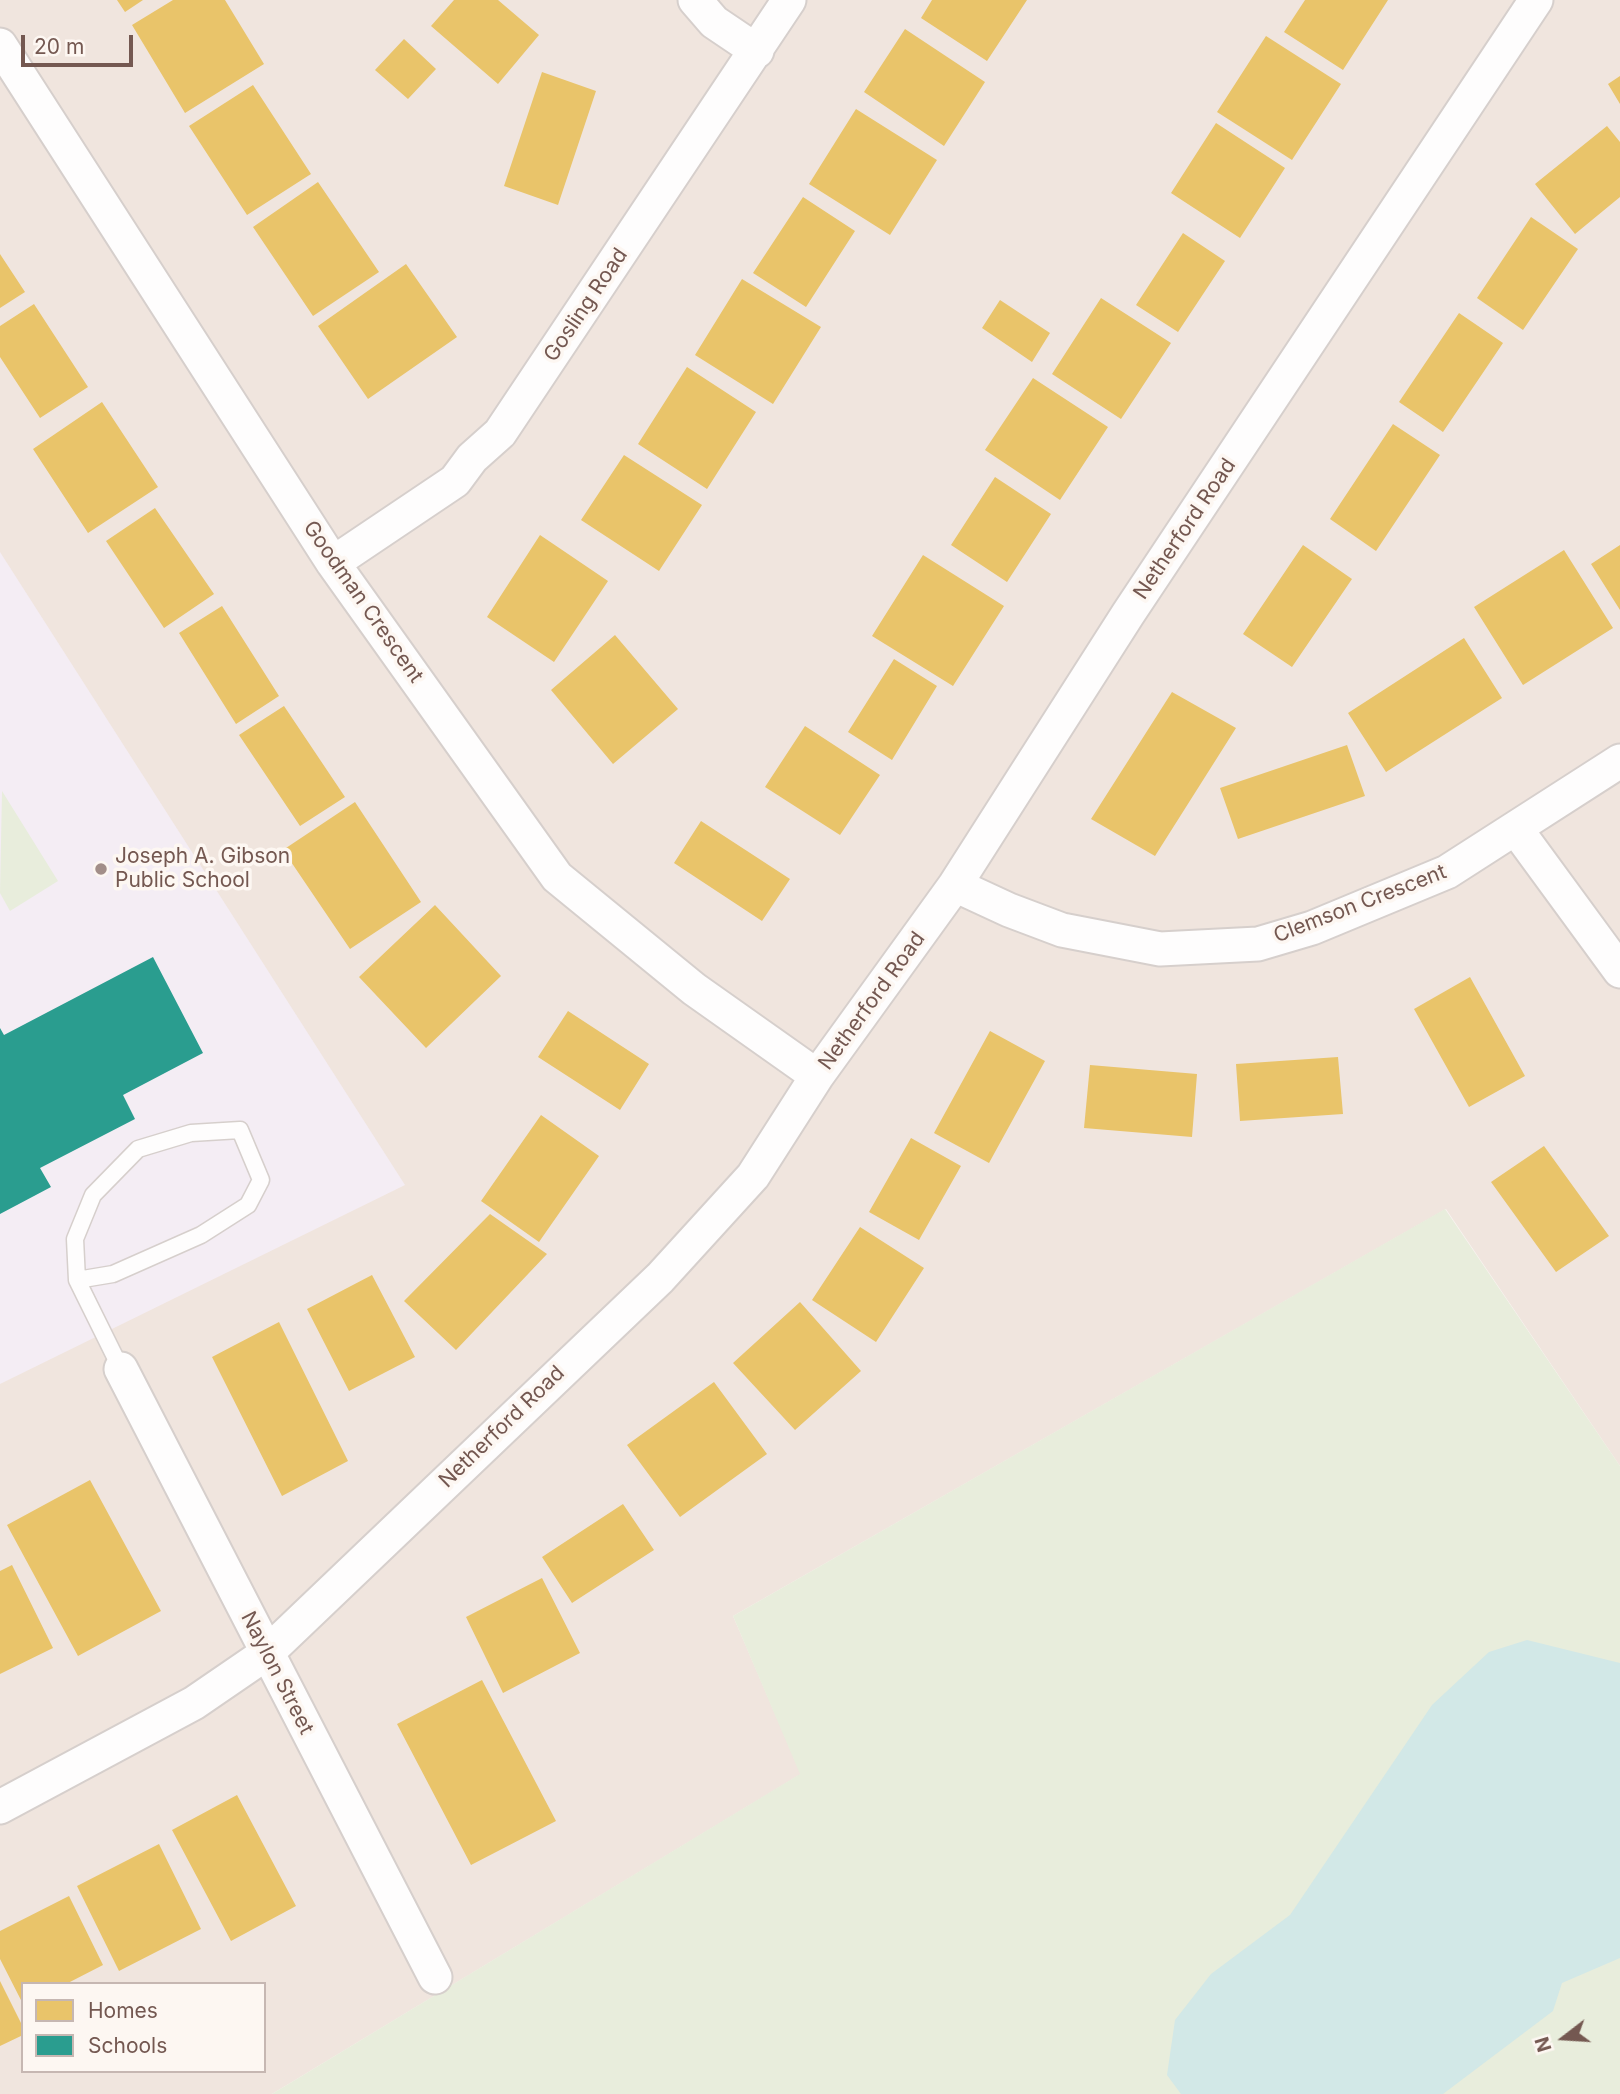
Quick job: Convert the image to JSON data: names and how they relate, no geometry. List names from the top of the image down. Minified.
{"streets":{"street":["Gosling Road","Netherford Road","Goodman Crescent","Clemson Crescent","Naylon Street"]},"crossings":[["Gosling Road","Goodman Crescent"],["Netherford Road","Goodman Crescent"],["Netherford Road","Clemson Crescent"],["Netherford Road","Naylon Street"]],"places":["Joseph A. Gibson Public School"],"legend":["Homes","Schools"],"scale_bar":"20 m","north":"left"}
